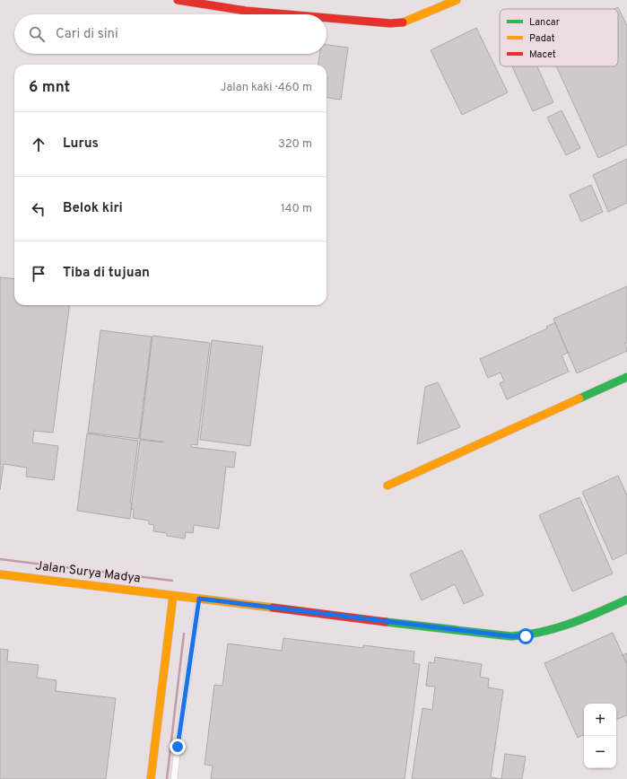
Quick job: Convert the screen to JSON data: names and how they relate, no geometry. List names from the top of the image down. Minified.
{"streets":{"street":["Jalan Surya Madya"]},"legend":["Lancar","Padat","Macet"],"page":{"search":"Cari di sini","heading":["6 mnt","Jalan kaki · 460 m"],"list":[["Lurus","320 m"],["Belok kiri","140 m"],"Tiba di tujuan"],"map_buttons":["+","−"]}}
